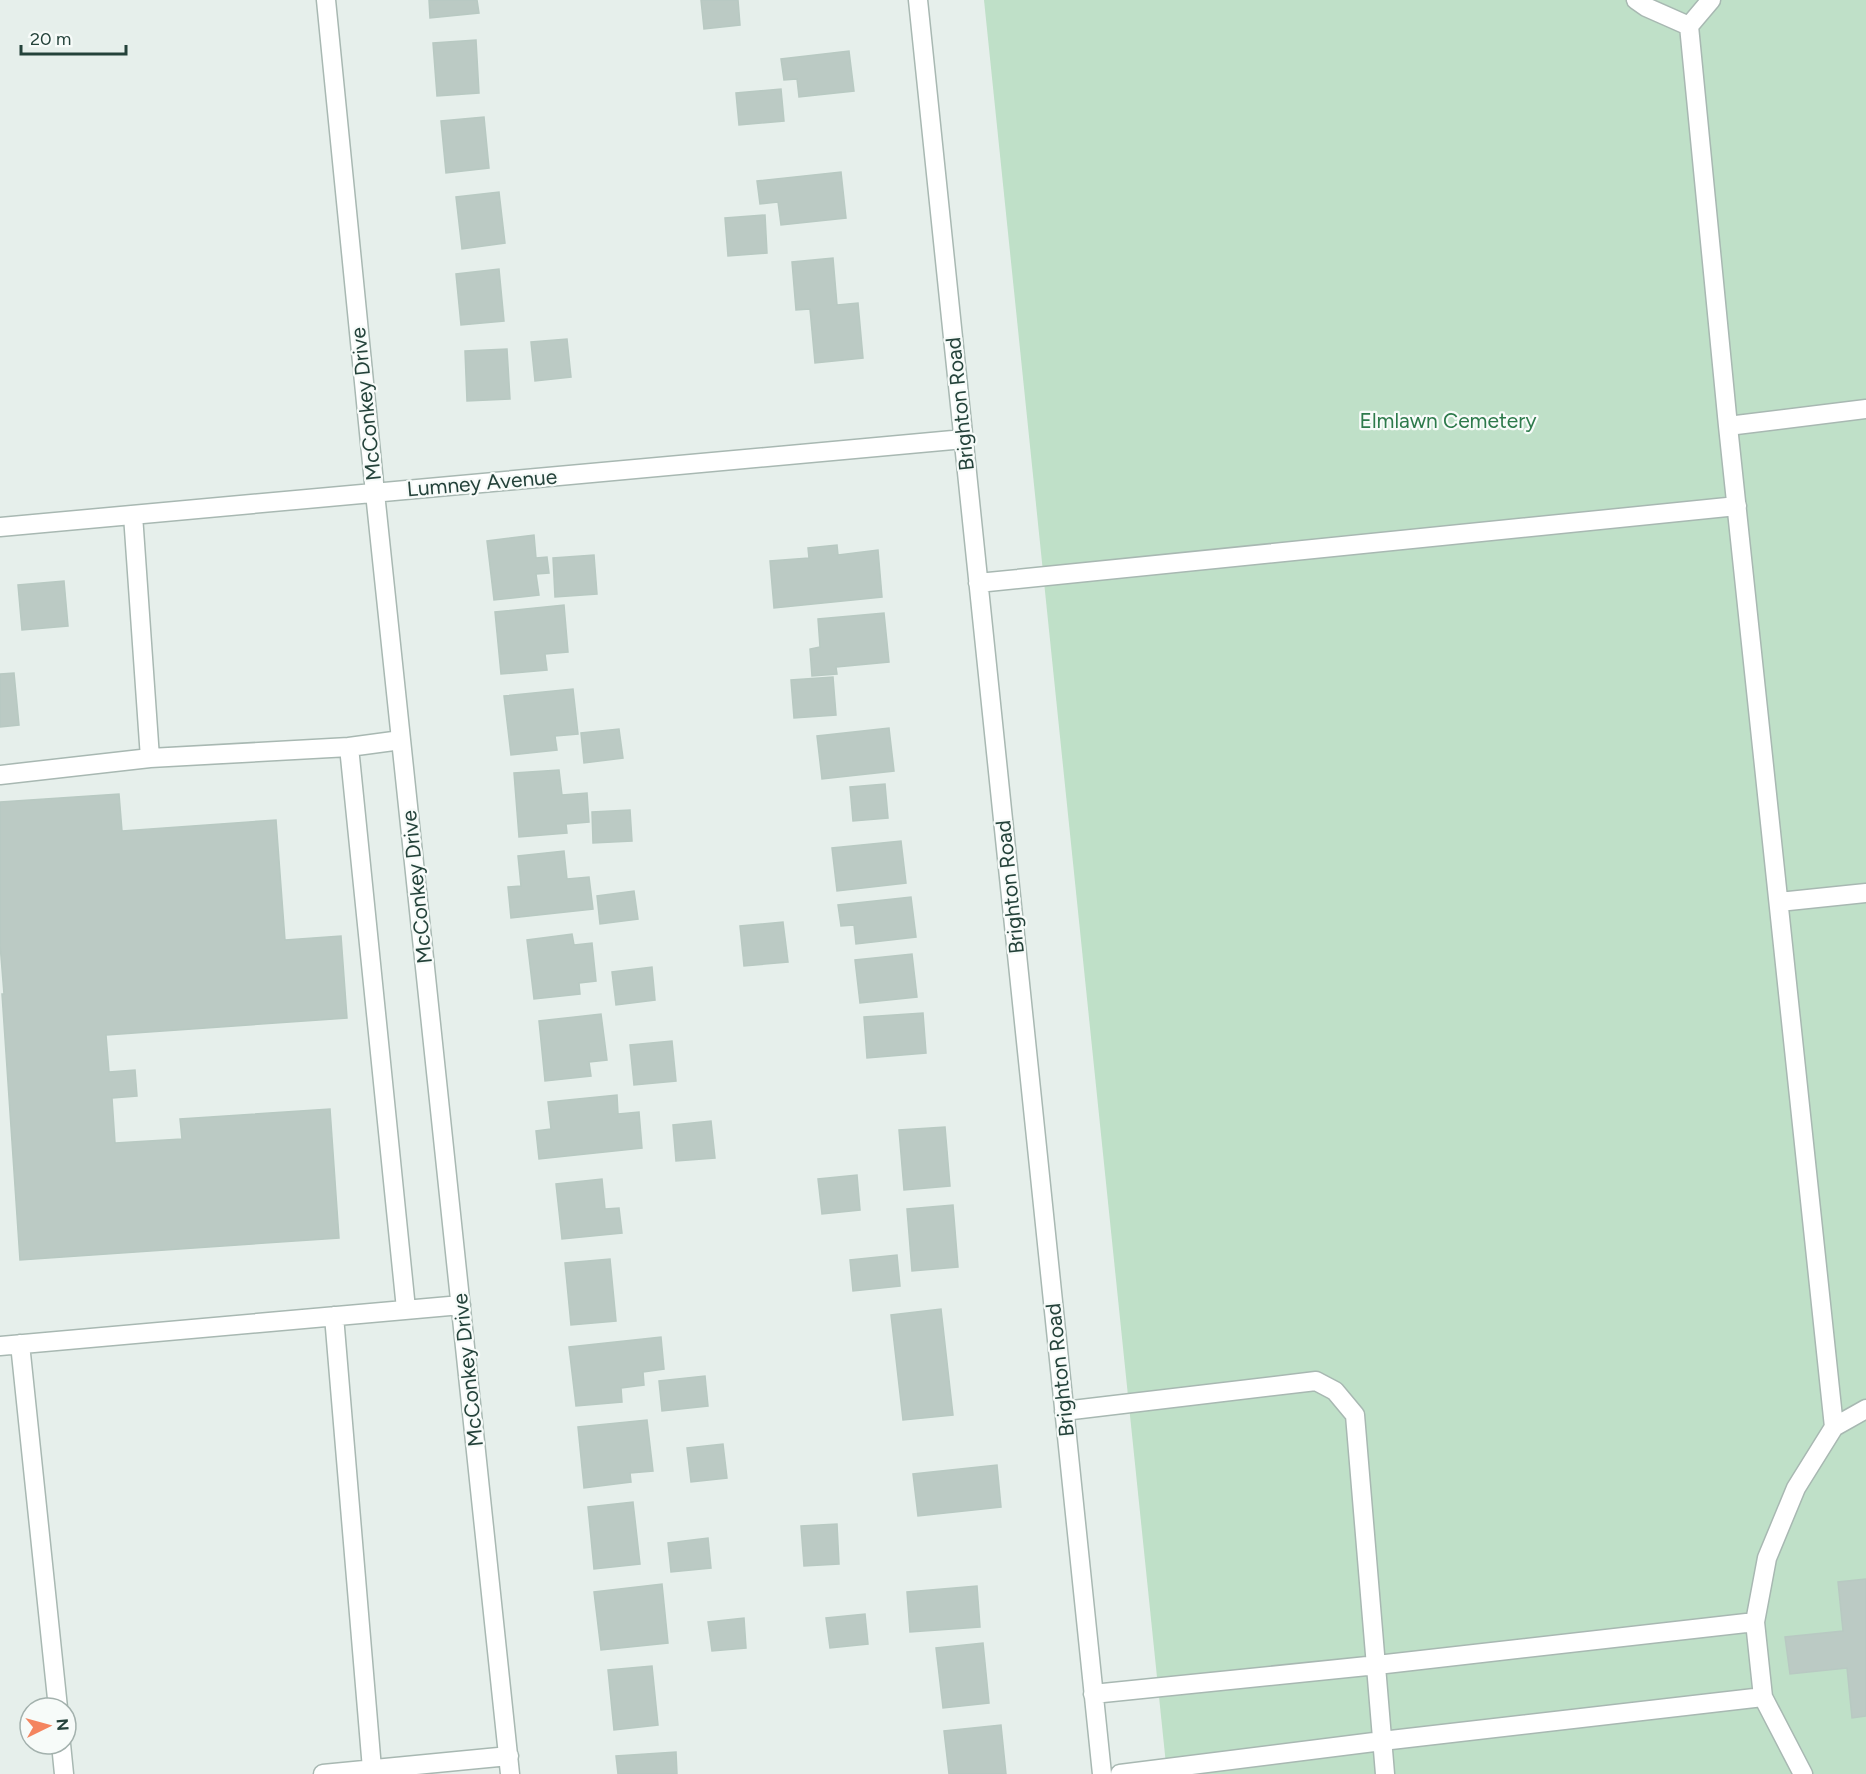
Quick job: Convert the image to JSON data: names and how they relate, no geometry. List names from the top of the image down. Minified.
{"streets":{"street":["McConkey Drive","Brighton Road","Lumney Avenue"]},"crossings":[["McConkey Drive","Lumney Avenue"],["Brighton Road","Lumney Avenue"]],"parks":["Elmlawn Cemetery"],"scale_bar":"20 m","north":"right"}
